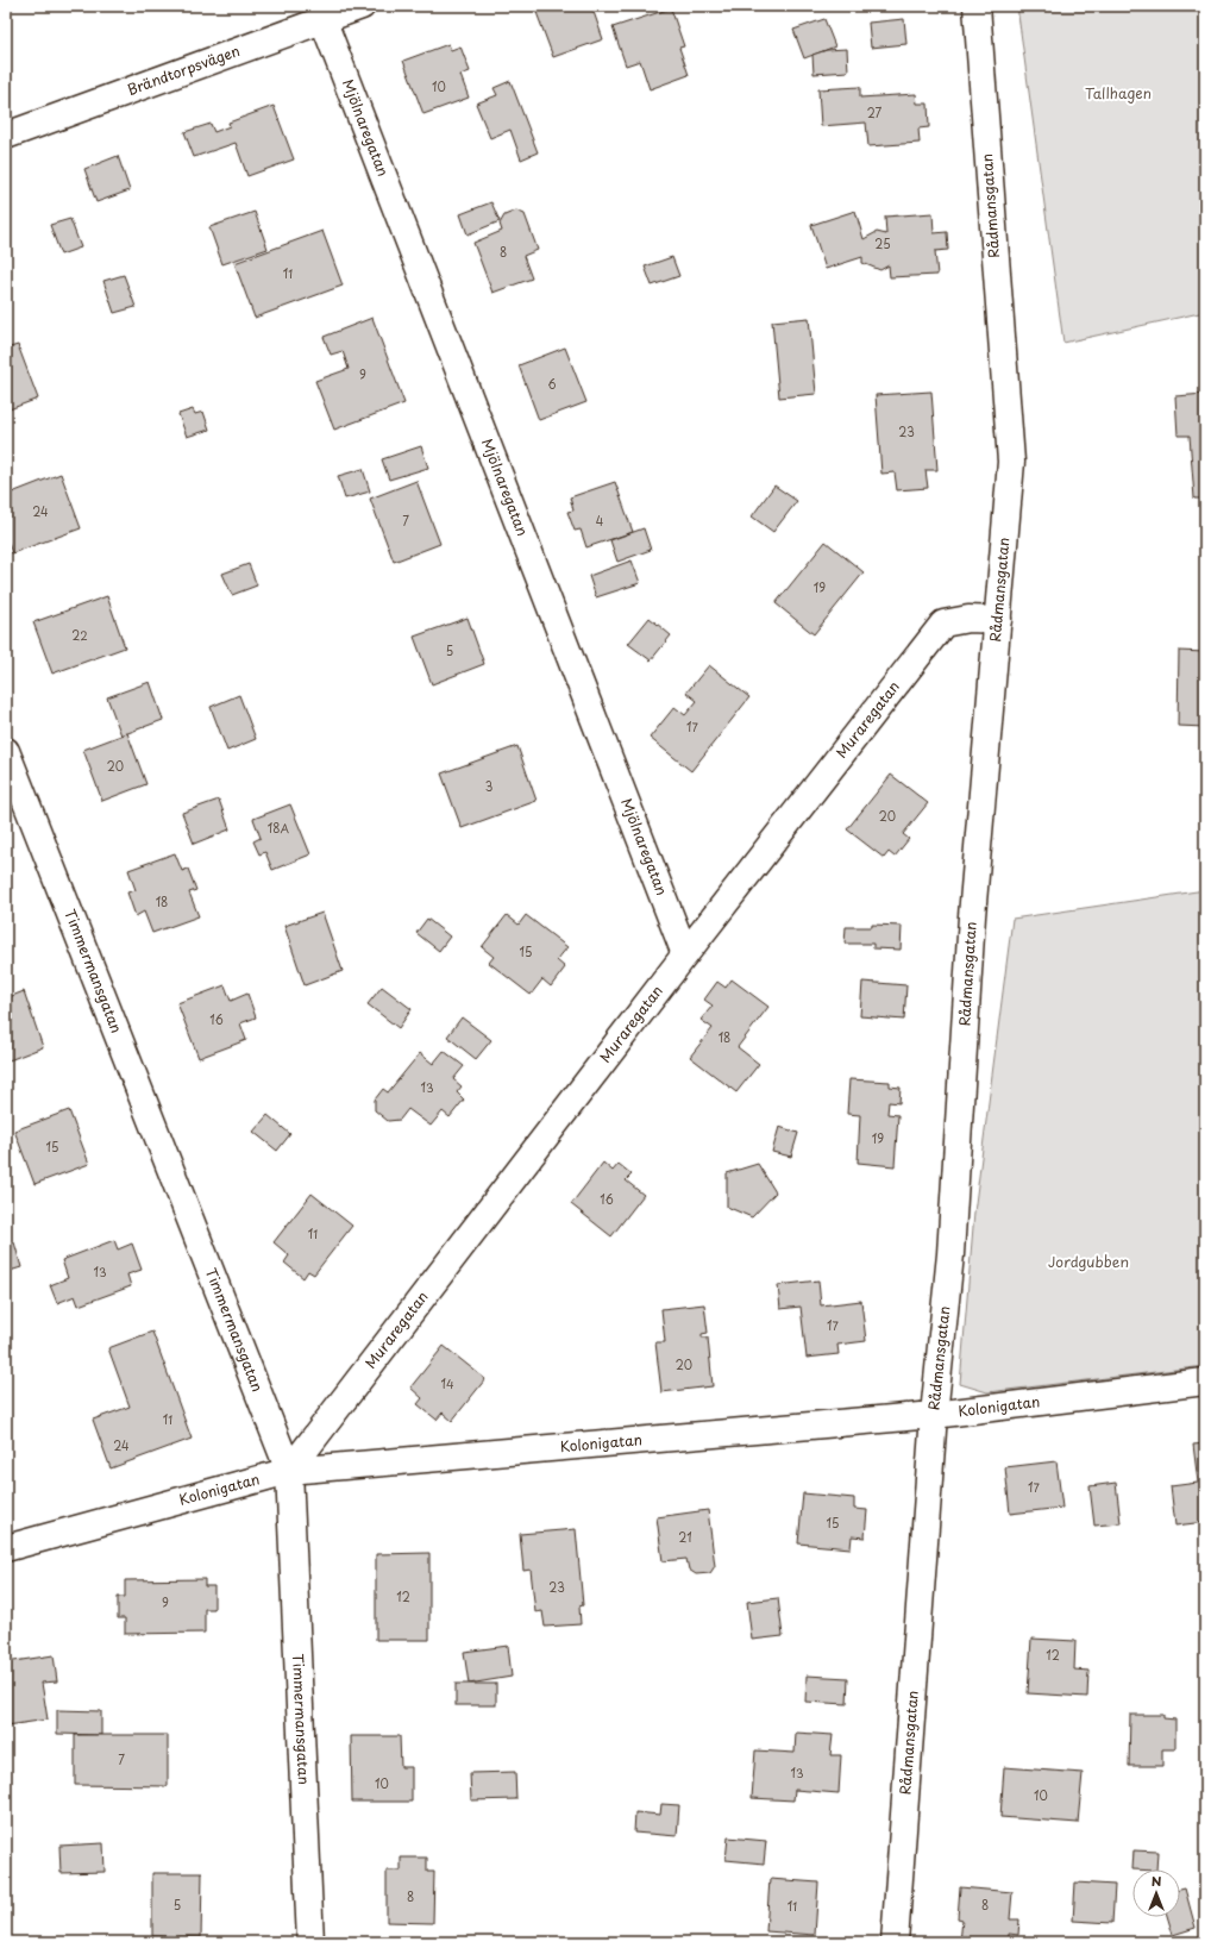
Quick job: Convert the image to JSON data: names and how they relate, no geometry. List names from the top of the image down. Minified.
{"streets":{"street":["Brändtorpsvägen","Mjölnaregatan","Rådmansgatan","Muraregatan","Timmermansgatan","Kolonigatan"]},"crossings":[["Brändtorpsvägen","Mjölnaregatan"],["Mjölnaregatan","Muraregatan"],["Rådmansgatan","Muraregatan"],["Rådmansgatan","Kolonigatan"],["Muraregatan","Timmermansgatan"],["Muraregatan","Kolonigatan"],["Timmermansgatan","Kolonigatan"]],"parks":["Tallhagen","Jordgubben"],"house_numbers":["10","27","25","8","11","9","6","23","24","7","4","19","22","5","17","20","3","20","18A","18","15","16","18","13","19","15","16","11","13","17","20","14","11","24","17","15","21","23","12","9","12","7","13","10","10","8","5","8","11"],"north":"top"}
